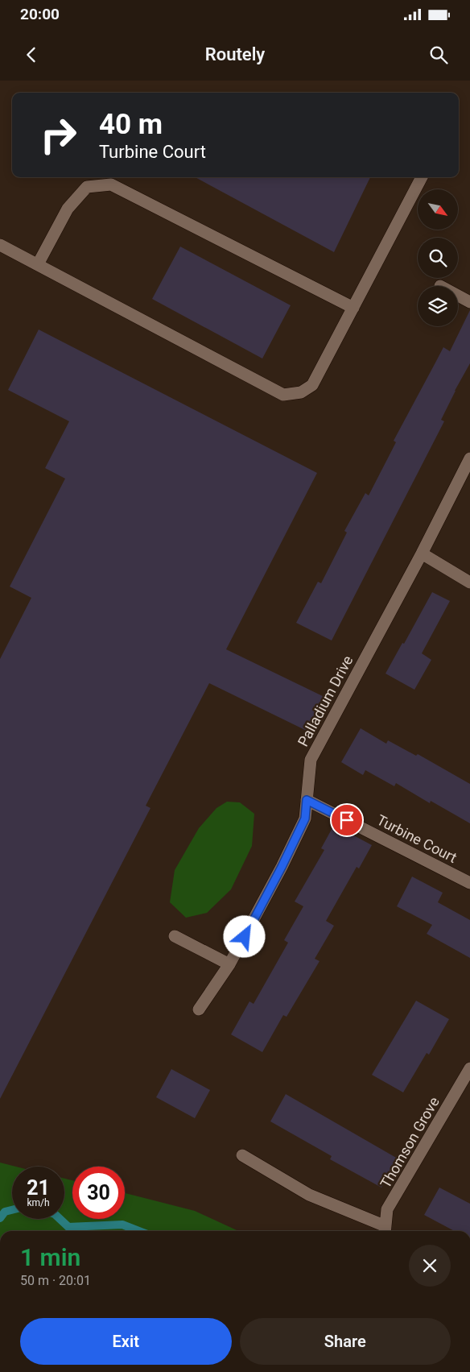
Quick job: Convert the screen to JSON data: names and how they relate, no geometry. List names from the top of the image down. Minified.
{"streets":{"street":["Palladium Drive","Turbine Court","Thomson Grove"]},"crossings":[["Palladium Drive","Turbine Court"]],"north":"bottom right","page":{"status":"20:00","header":"Routely","turn":["40 m","Turbine Court"],"speed":"21 km/h","limit":"30","heading":["1 min","50 m · 20:01"],"buttons":["Exit","Share"]}}
